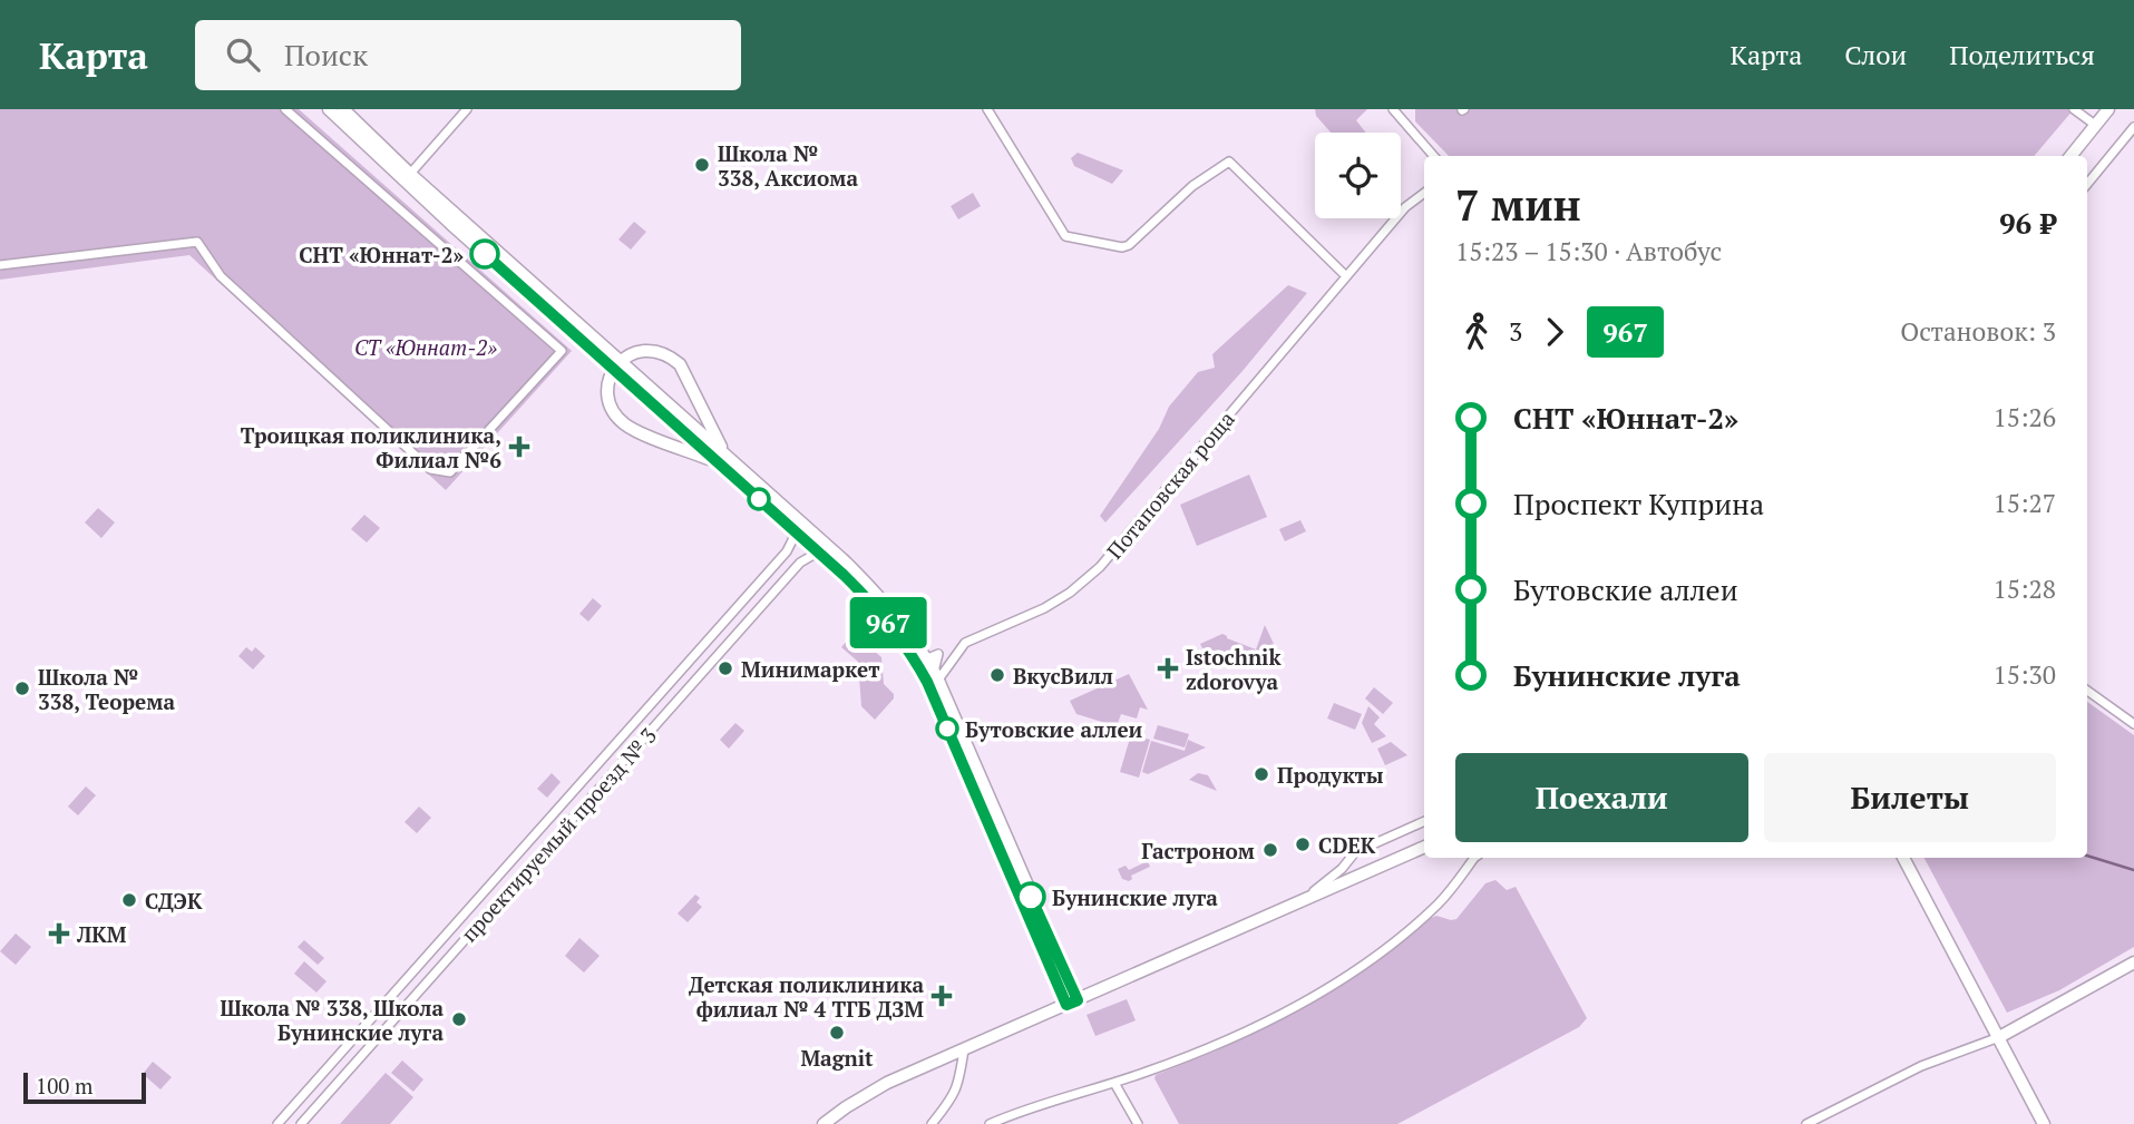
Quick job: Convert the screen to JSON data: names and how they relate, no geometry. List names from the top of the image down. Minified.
{"streets":{"street":["Потаповская роща","проектируемый проезд № 3"]},"parks":["СТ «Юннат-2»"],"places":{"other":["Школа № 338, Аксиома","СНТ «Юннат-2»","Минимаркет","ВкусВилл","Школа № 338, Теорема","Бутовские аллеи","Продукты","CDEK","Гастроном","Бунинские луга","СДЭК","Школа № 338, Школа Бунинские луга","Magnit"],"health":["Троицкая поликлиника, Филиал №6","Istochnik zdorovya","ЛКМ","Детская поликлиника филиал № 4 ТГБ ДЗМ"]},"lines":["bus line 967"],"scale_bar":"100 m","page":{"header":"Карта","search":"Поиск","nav":["Карта","Слои","Поделиться"],"on_map":"967","heading":["7 мин","15:23 – 15:30 · Автобус","96 ₽"],"legs":["3","967","Остановок: 3"],"list":[{"name":"СНТ «Юннат-2»","value":"15:26"},{"name":"Проспект Куприна","value":"15:27"},{"name":"Бутовские аллеи","value":"15:28"},{"name":"Бунинские луга","value":"15:30"}],"buttons":["Поехали","Билеты"],"scale":"100 m"}}
